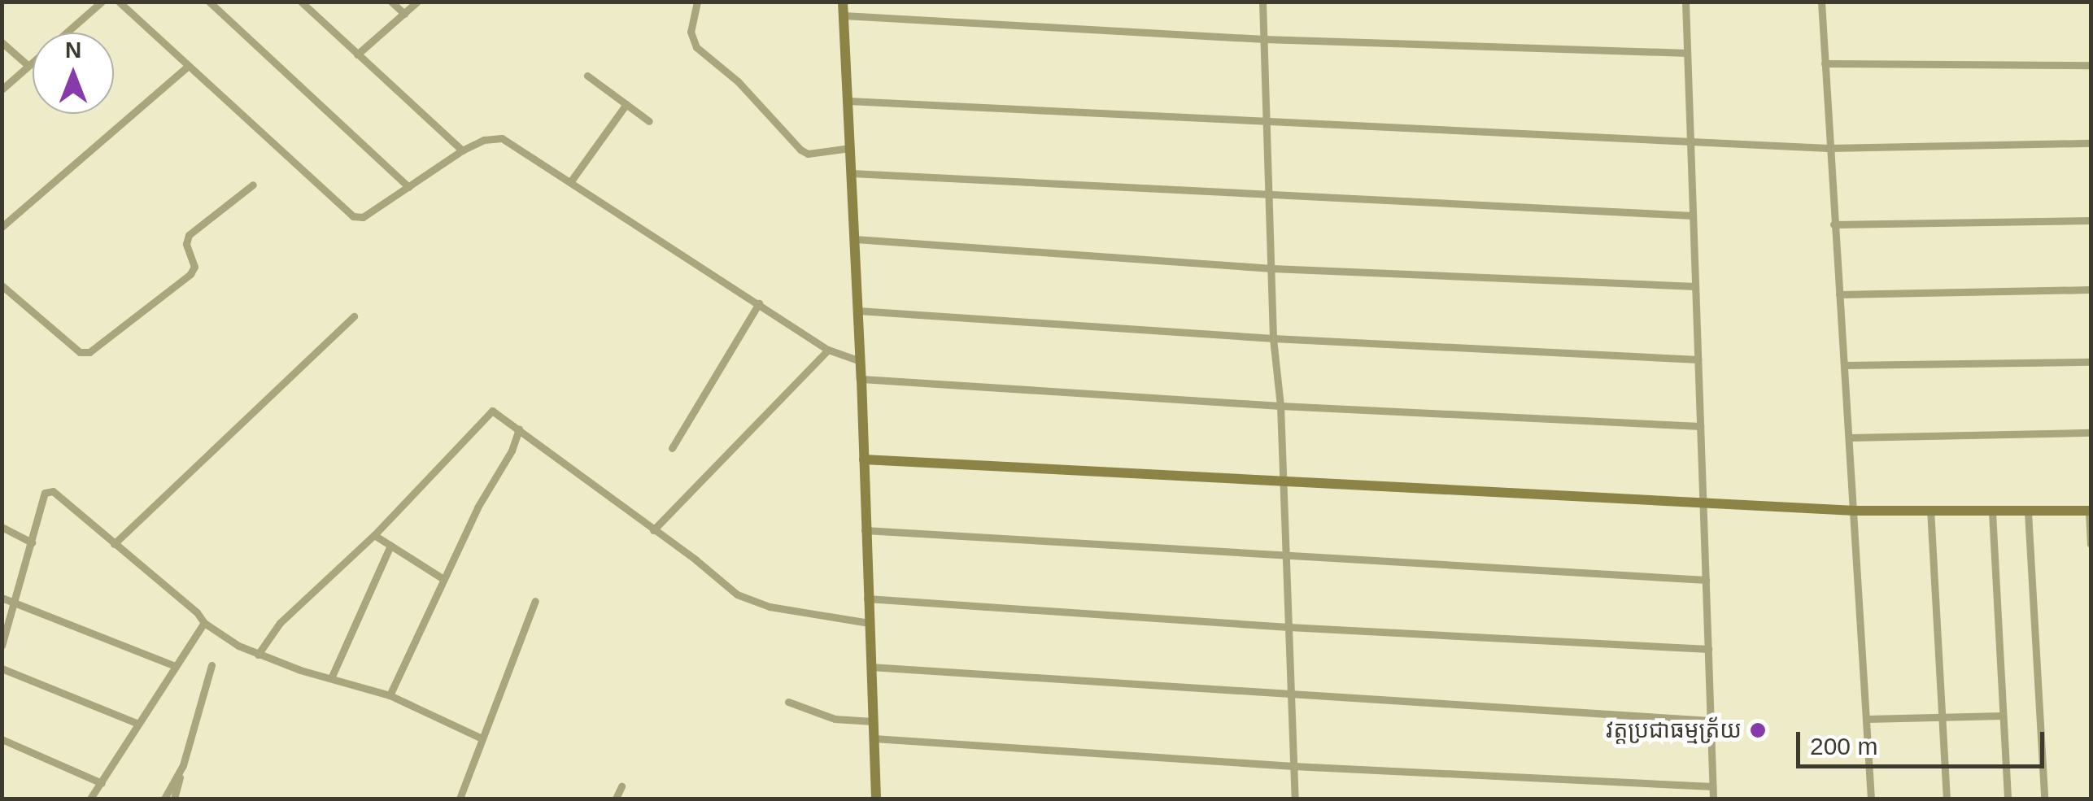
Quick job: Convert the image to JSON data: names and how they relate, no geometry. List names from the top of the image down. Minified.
{"places":["វត្តប្រជាធម្មត្រ័យ"],"scale_bar":"200 m","north":"top"}
